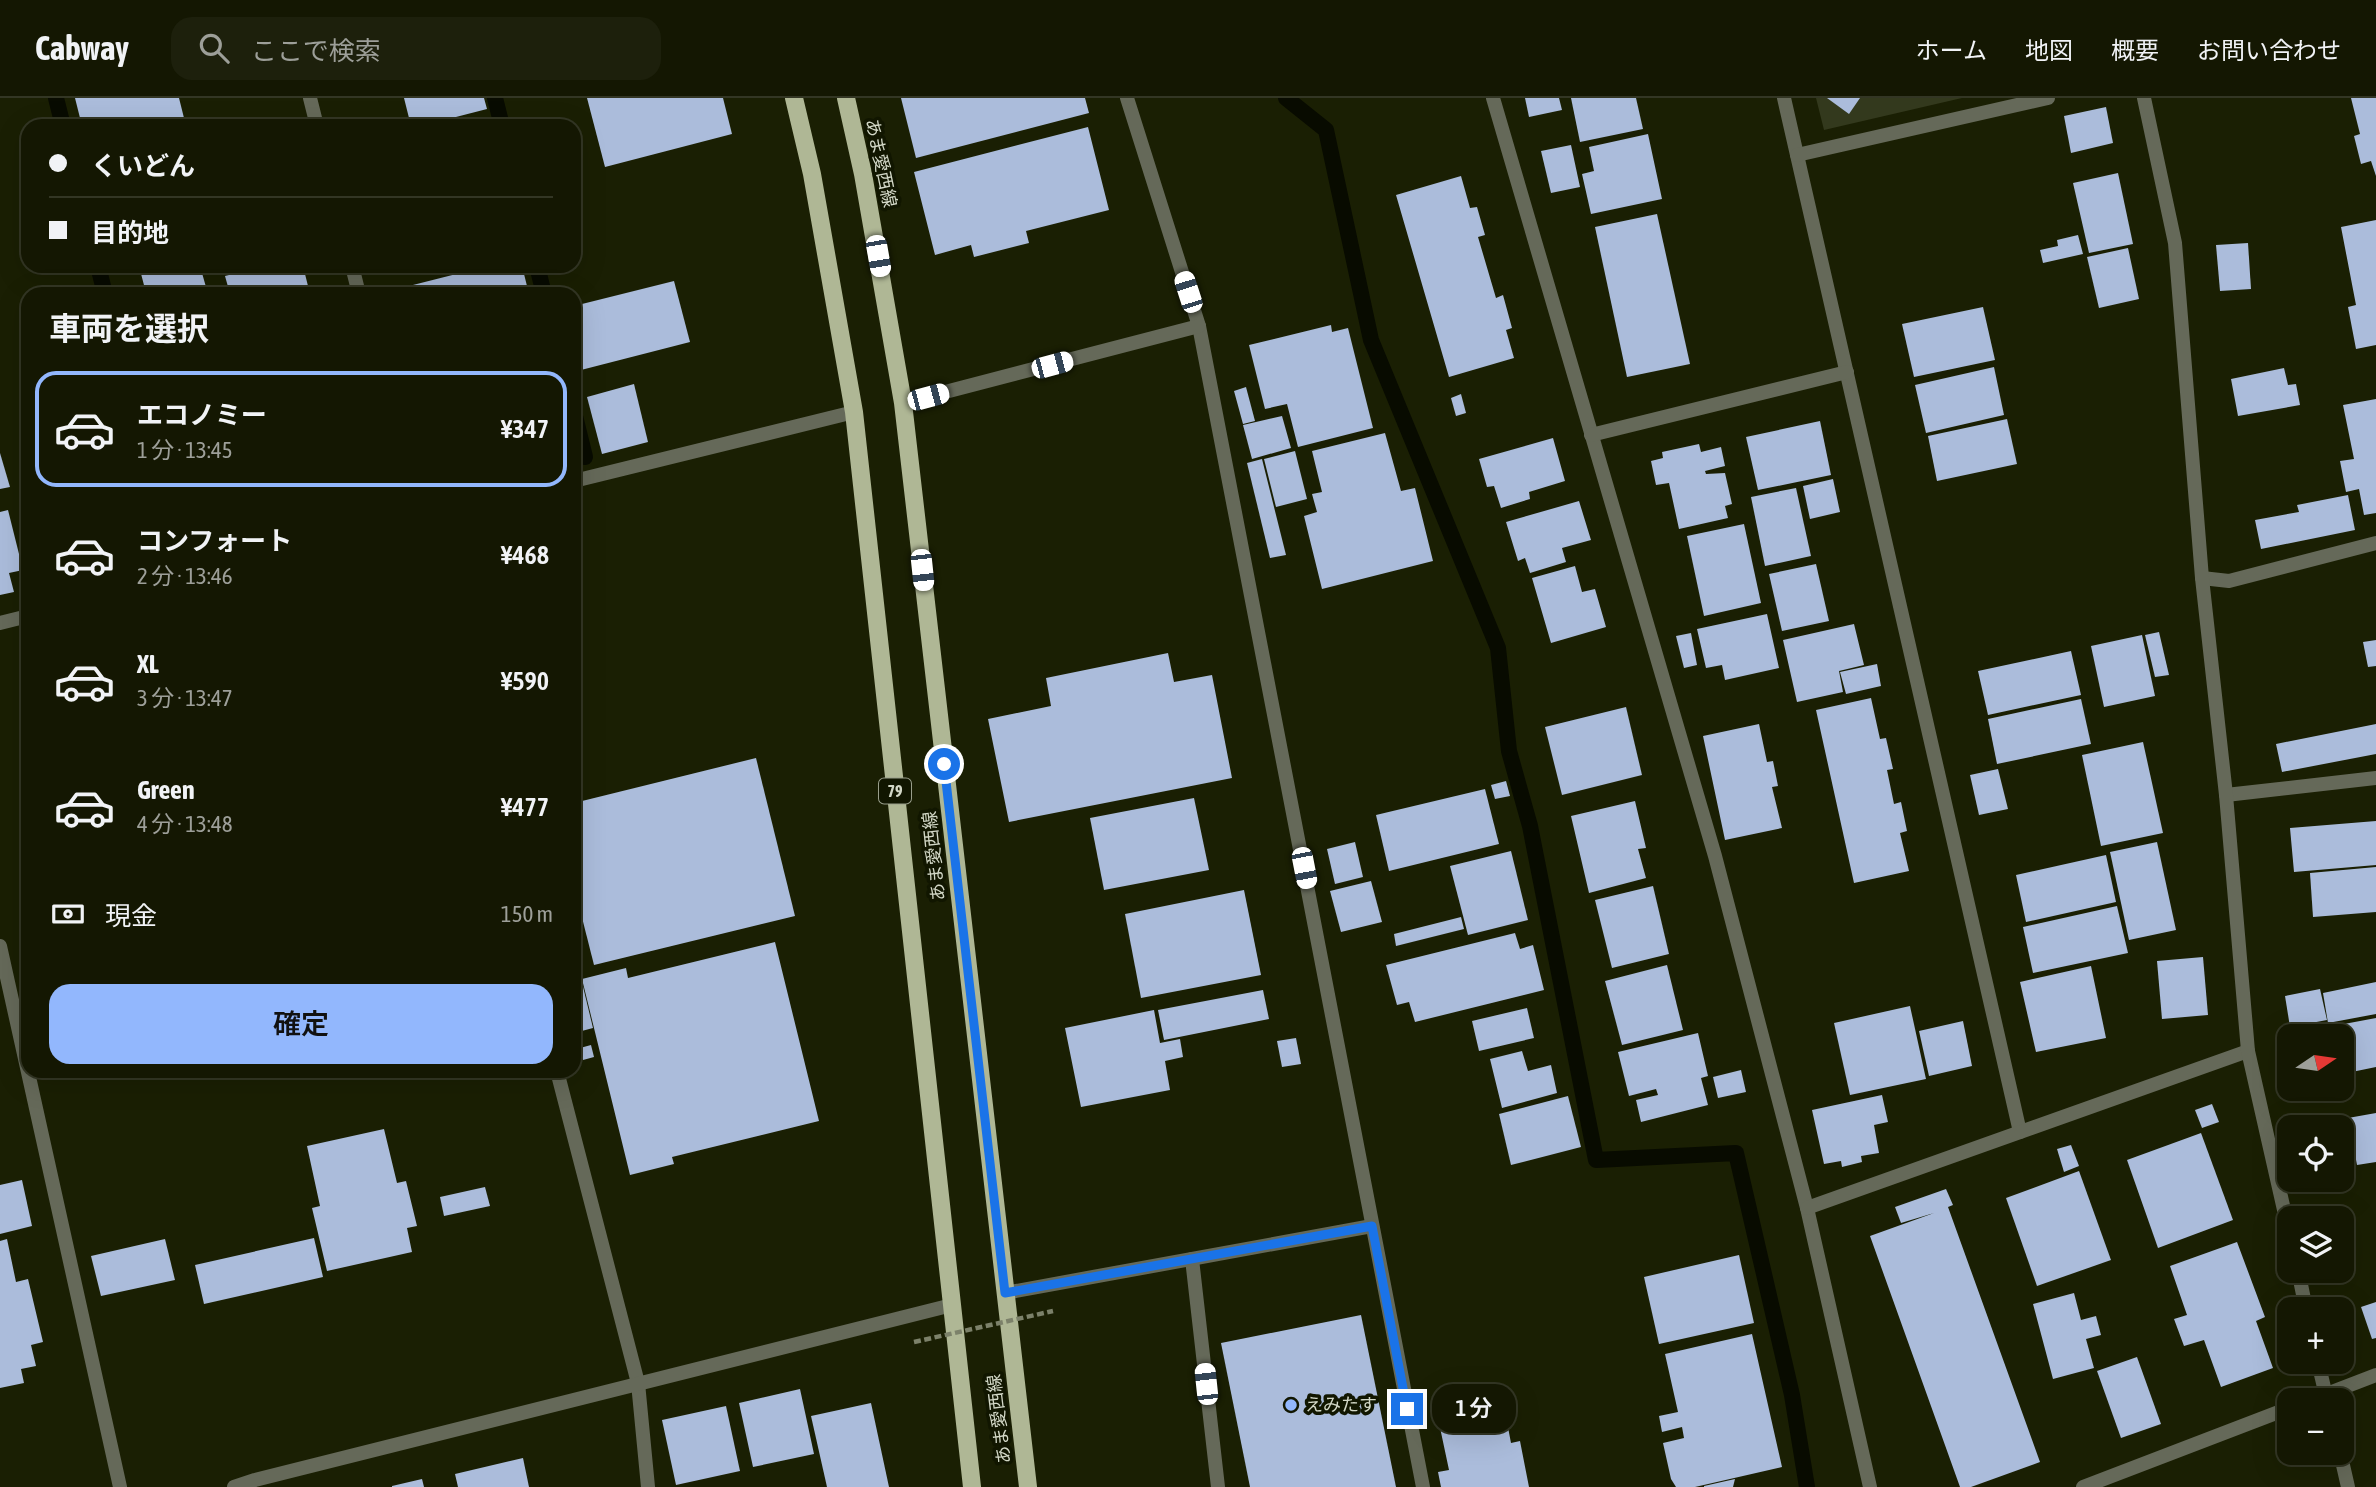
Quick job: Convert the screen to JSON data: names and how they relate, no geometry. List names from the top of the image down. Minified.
{"streets":{"main road":["あま愛西線","79"]},"places":["えみたす"],"north":"right","page":{"header":"Cabway","search":"ここで検索","nav":["ホーム","地図","概要","お問い合わせ"],"banner":["くいどん","目的地"],"heading":"車両を選択","list":[{"name":"エコノミー","note":"1 分 · 13:45","value":"¥347"},{"name":"コンフォート","note":"2 分 · 13:46","value":"¥468"},{"name":"XL","note":"3 分 · 13:47","value":"¥590"},{"name":"Green","note":"4 分 · 13:48","value":"¥477"}],"pay":["現金","150 m"],"buttons":"確定","map_buttons":["+","−"],"bubble":"1 分"}}
